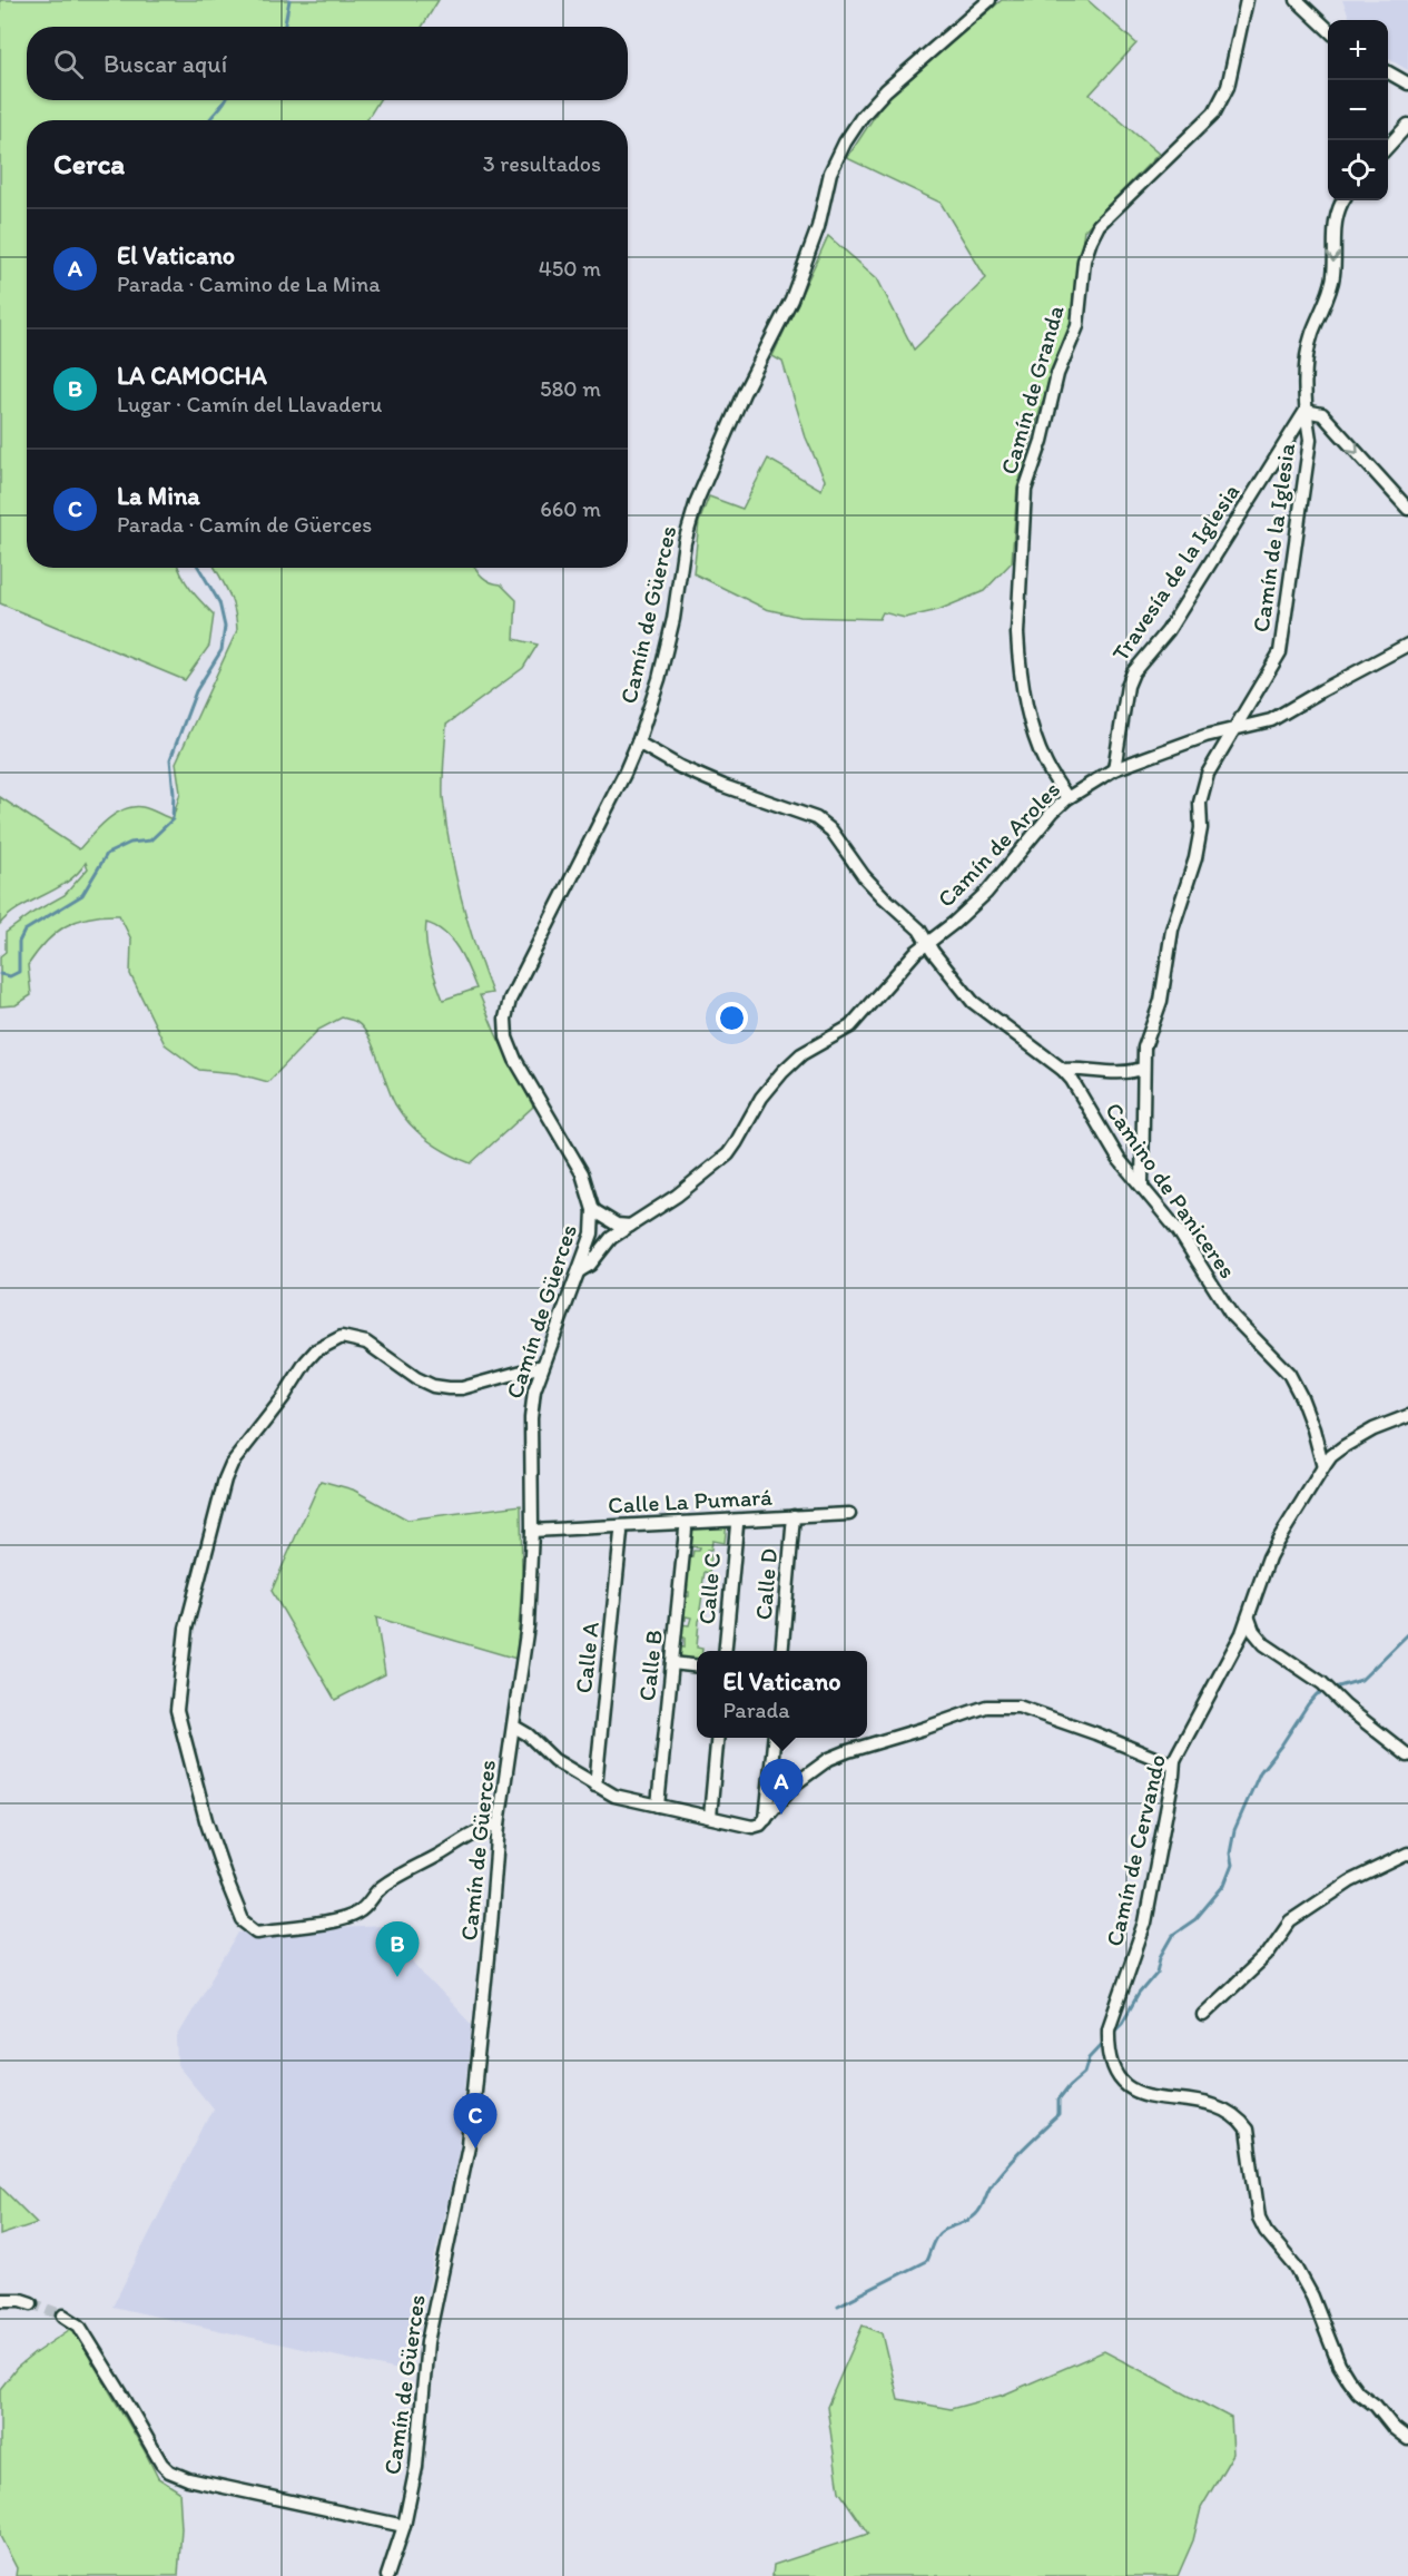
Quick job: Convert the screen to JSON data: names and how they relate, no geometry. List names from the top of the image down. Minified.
{"streets":{"street":["Camín de Granda","Camín de la Iglesia","Travesía de la Iglesia","Camín de Güerces","Camín de Aroles","Camino de Paniceres","Calle La Pumará","Calle D","Calle C","Calle A","Calle B","Camín de Cervando"]},"crossings":[["Camín de Granda","Camín de Aroles"],["Camín de la Iglesia","Travesía de la Iglesia"],["Camín de la Iglesia","Camín de Aroles"],["Camín de la Iglesia","Camino de Paniceres"],["Travesía de la Iglesia","Camín de Aroles"],["Camín de Güerces","Camín de Aroles"],["Camín de Güerces","Camino de Paniceres"],["Camín de Güerces","Calle La Pumará"],["Camín de Aroles","Camino de Paniceres"],["Calle La Pumará","Calle D"]],"page":{"map_buttons":["+","−"],"search":"Buscar aquí","heading":["Cerca","3 resultados"],"list":[{"mark":"A","name":"El Vaticano","note":"Parada · Camino de La Mina","value":"450 m"},{"mark":"B","name":"LA CAMOCHA","note":"Lugar · Camín del Llavaderu","value":"580 m"},{"mark":"C","name":"La Mina","note":"Parada · Camín de Güerces","value":"660 m"}],"popup":["El Vaticano","Parada"],"pins":["A","B","C"]}}
